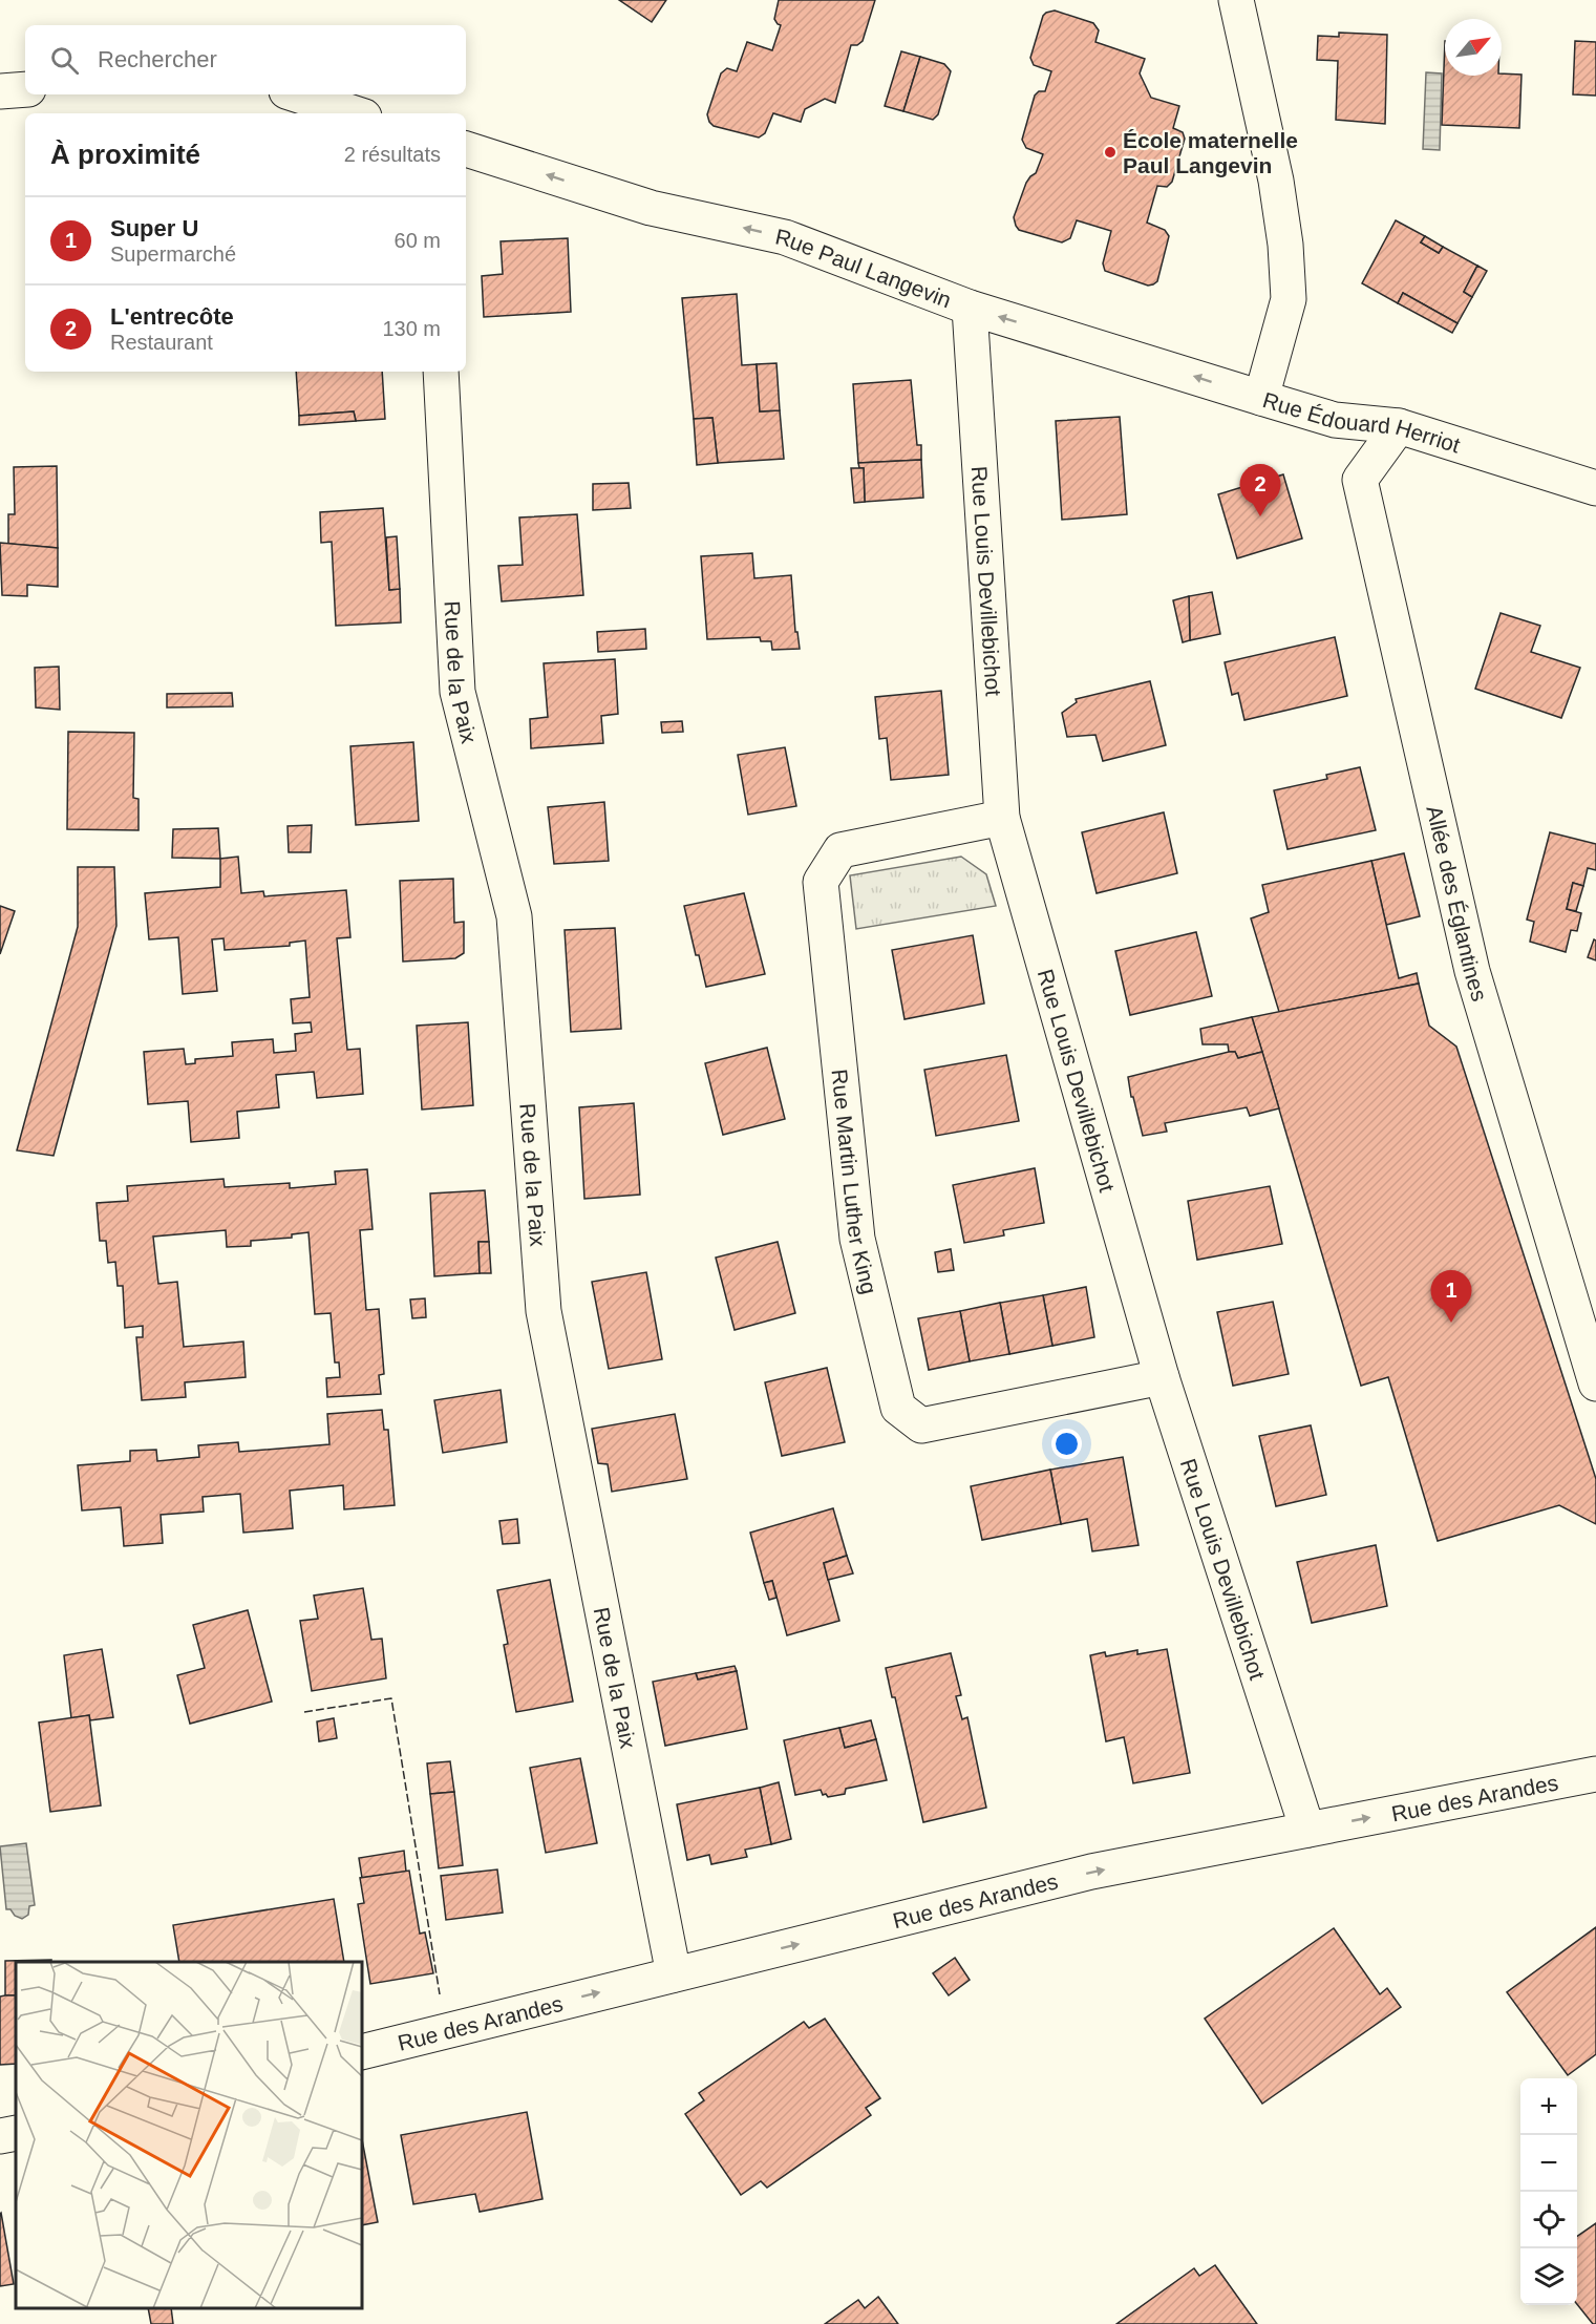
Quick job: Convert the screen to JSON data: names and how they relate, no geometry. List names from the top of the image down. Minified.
{"streets":{"street":["Rue Paul Langevin","Rue Édouard Herriot","Rue Louis Devillebichot","Rue de la Paix","Allée des Églantines","Rue Martin Luther King","Rue des Arandes"]},"crossings":[["Rue Paul Langevin","Rue Édouard Herriot"],["Rue Paul Langevin","Rue Louis Devillebichot"],["Rue Édouard Herriot","Allée des Églantines"],["Rue Louis Devillebichot","Rue Martin Luther King"],["Rue Louis Devillebichot","Rue des Arandes"],["Rue de la Paix","Rue des Arandes"]],"one_way":["Rue Paul Langevin","Rue des Arandes"],"places":["École maternelle Paul Langevin"],"north":"top right","page":{"search":"Rechercher","heading":["À proximité","2 résultats"],"list":[{"mark":"1","name":"Super U","note":"Supermarché","value":"60 m"},{"mark":"2","name":"L'entrecôte","note":"Restaurant","value":"130 m"}],"pins":["2","1"],"map_buttons":["+","−"]}}
